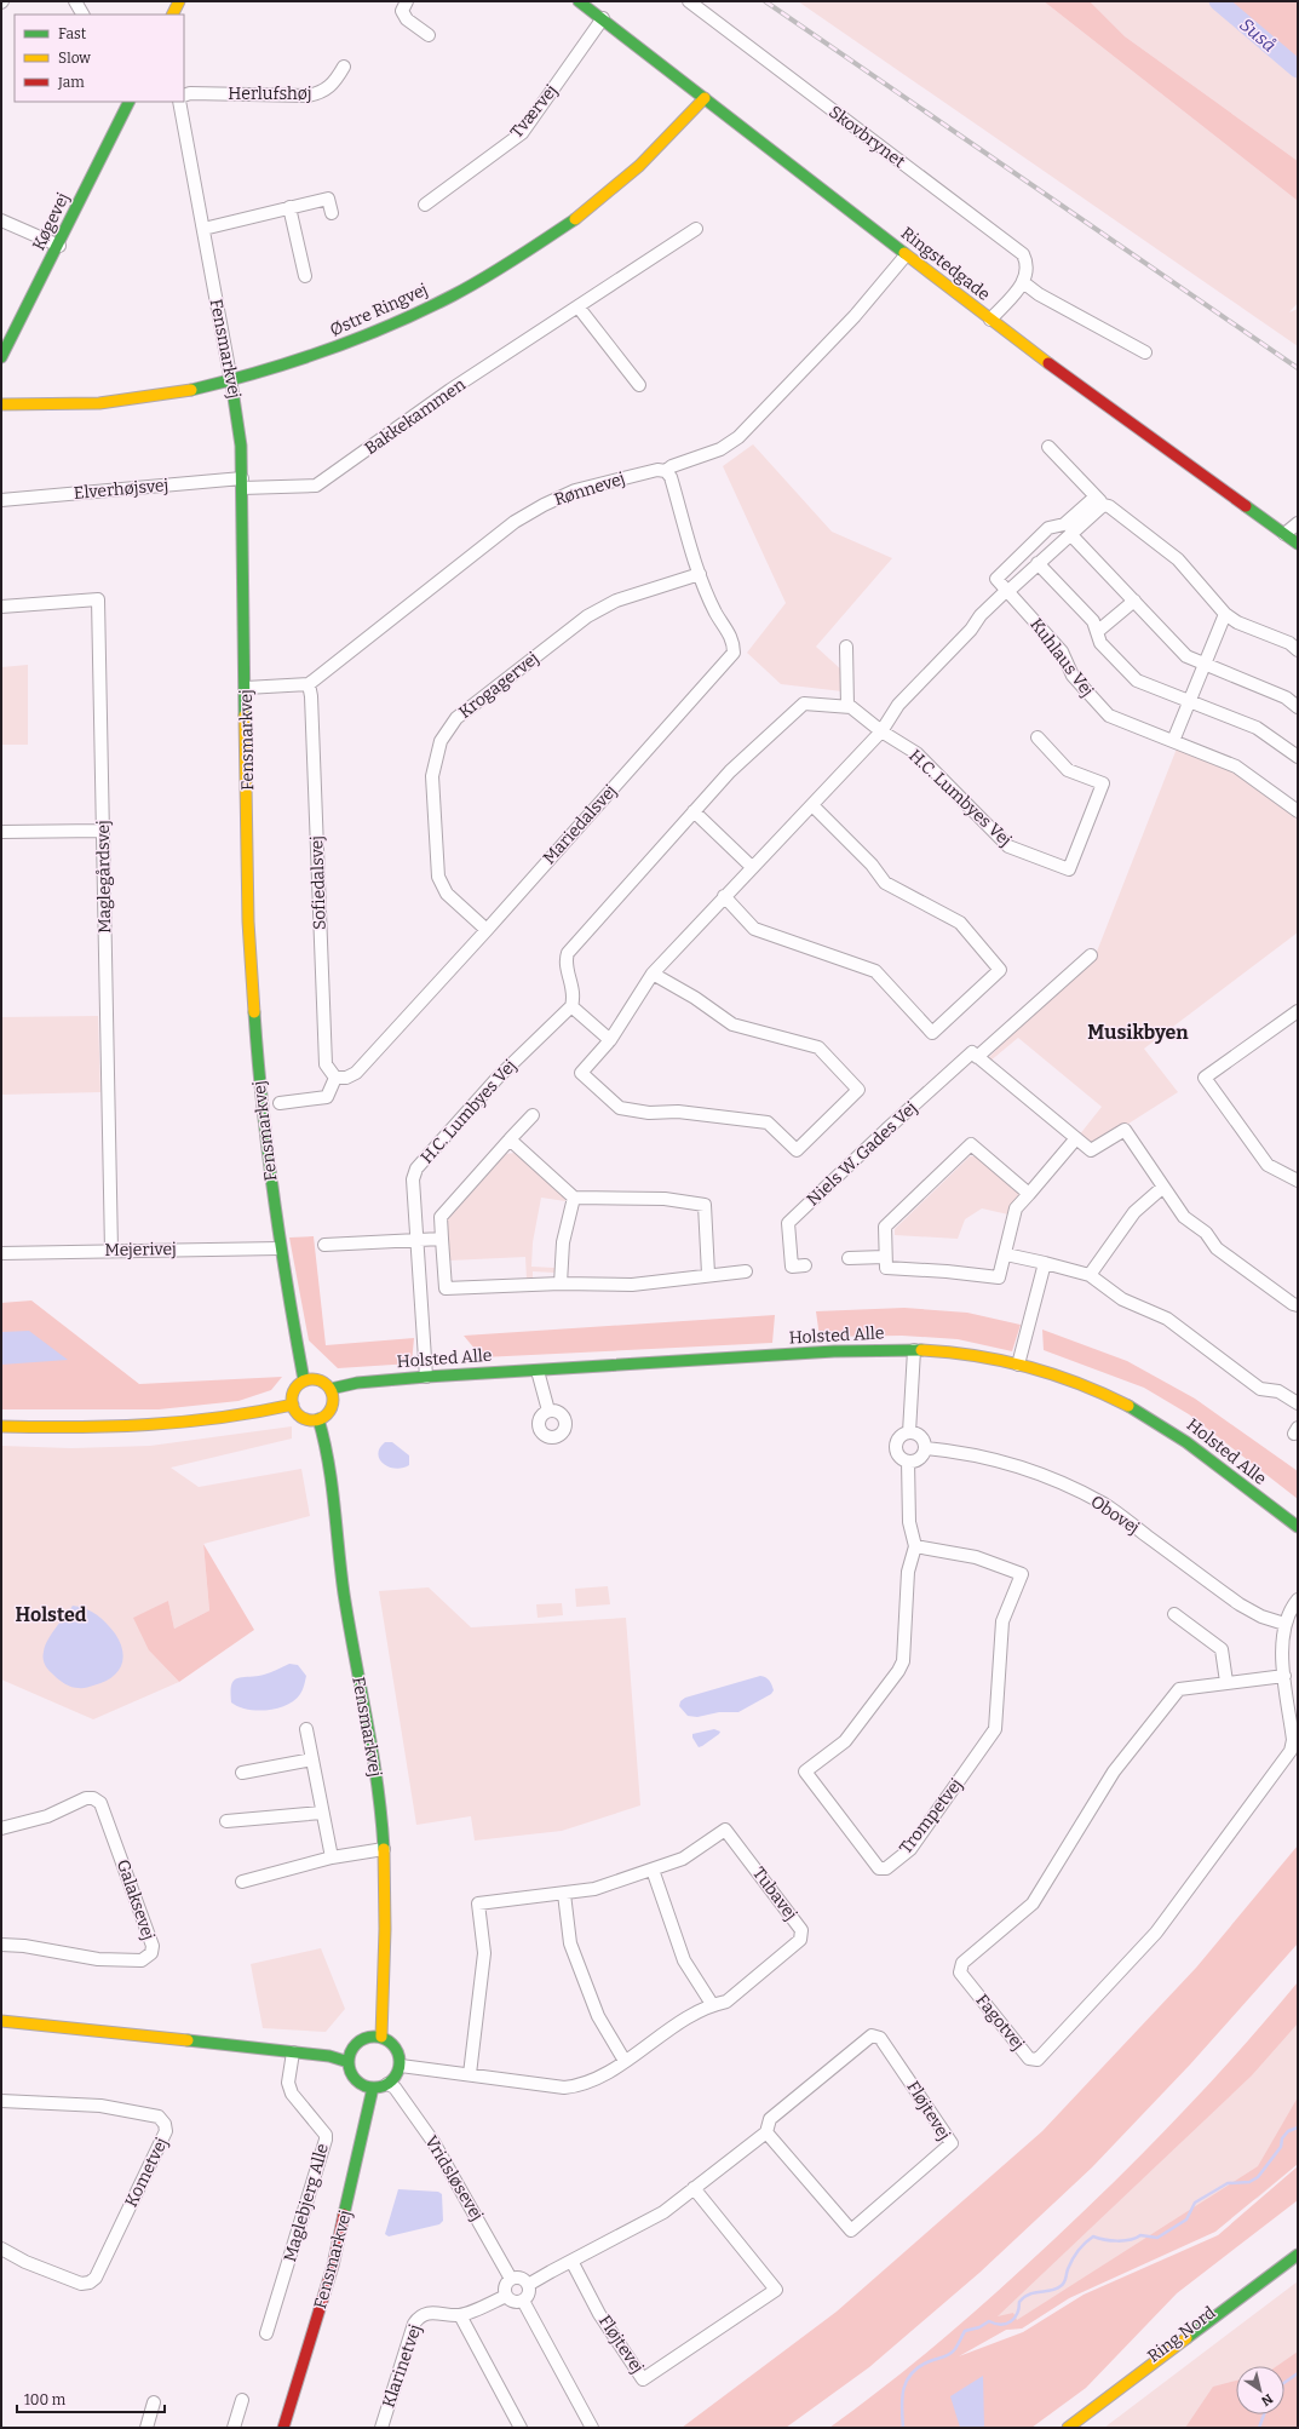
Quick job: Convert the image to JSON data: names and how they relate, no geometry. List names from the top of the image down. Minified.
{"streets":{"main road":["Køgevej","Ringstedgade","Østre Ringvej","Fensmarkvej","Holsted Alle","Ring Nord"],"street":["Herlufshøj","Tværvej","Skovbrynet","Bakkekammen","Elverhøjsvej","Rønnevej","Kuhlaus Vej","Krogagervej","H.C. Lumbyes Vej","Mariedalsvej","Maglegårdsvej","Sofiedalsvej","Niels W. Gades Vej","Mejerivej","Obovej","Trompetvej","Tubavej","Galaksevej","Fagotvej","Fløjtevej","Kometvej","Vridsløsevej","Maglebjerg Alle","Klarinetvej"]},"crossings":[["Tværvej","Ringstedgade"],["Ringstedgade","Østre Ringvej"],["Ringstedgade","Rønnevej"],["Østre Ringvej","Fensmarkvej"],["Fensmarkvej","Bakkekammen"],["Fensmarkvej","Elverhøjsvej"],["Fensmarkvej","Mejerivej"],["Fensmarkvej","Holsted Alle"],["Fensmarkvej","Tubavej"],["Fensmarkvej","Vridsløsevej"],["Bakkekammen","Elverhøjsvej"],["Rønnevej","Mariedalsvej"],["Rønnevej","Sofiedalsvej"],["Krogagervej","Mariedalsvej"],["H.C. Lumbyes Vej","Holsted Alle"],["Mariedalsvej","Sofiedalsvej"],["Maglegårdsvej","Mejerivej"],["Obovej","Trompetvej"],["Obovej","Fagotvej"],["Tubavej","Vridsløsevej"],["Fløjtevej","Vridsløsevej"],["Fløjtevej","Klarinetvej"],["Vridsløsevej","Klarinetvej"]],"districts":["Musikbyen","Holsted"],"water":["Suså"],"legend":["Fast","Slow","Jam"],"scale_bar":"100 m","north":"bottom right"}
